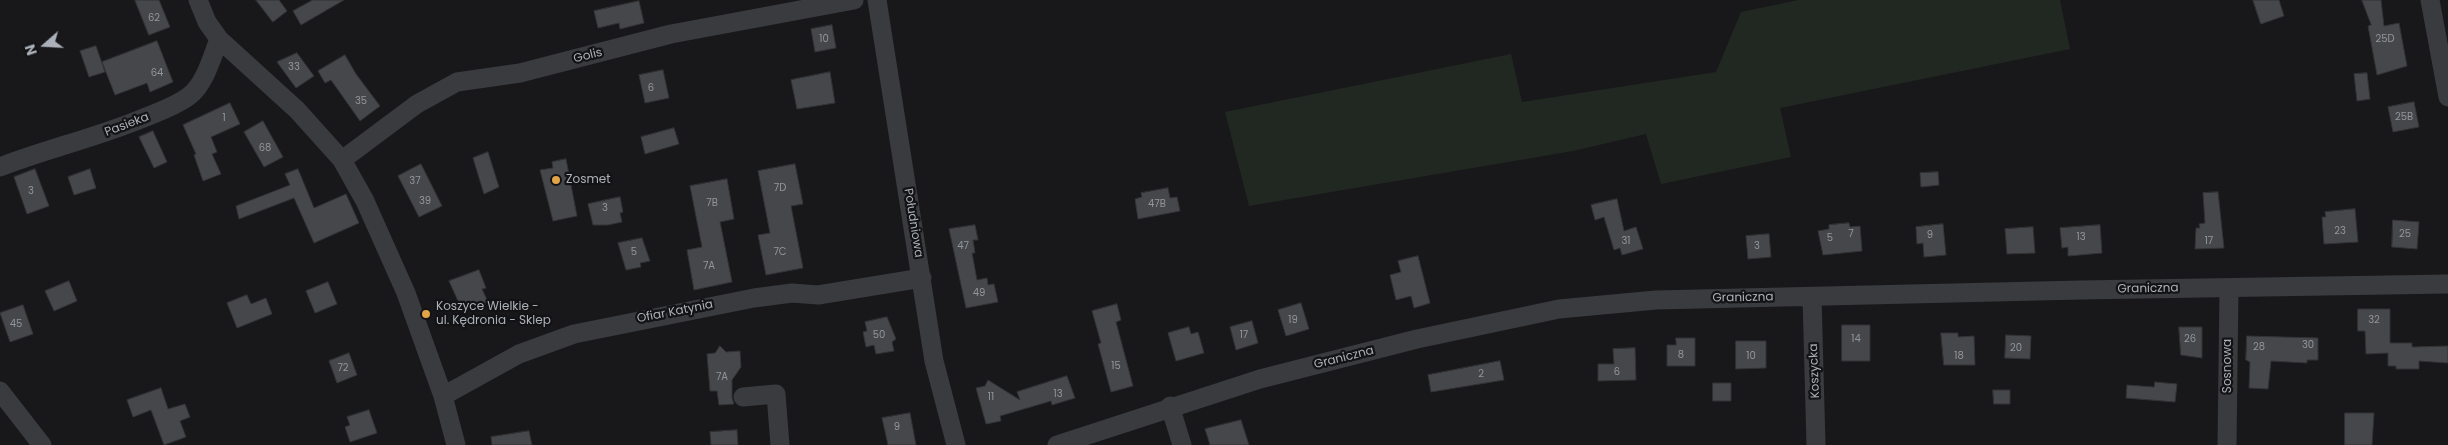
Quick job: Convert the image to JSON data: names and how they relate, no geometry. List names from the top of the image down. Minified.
{"streets":{"street":["Golis","Pasieka","Południowa","Graniczna","Ofiar Katynia","Sosnowa","Koszycka"]},"crossings":[["Południowa","Ofiar Katynia"],["Graniczna","Sosnowa"],["Graniczna","Koszycka"]],"places":["Zosmet","Koszyce Wielkie - ul. Kędronia - Sklep"],"house_numbers":["62","10","25D","33","64","6","35","25B","1","68","37","7D","3","39","7B","47B","3","23","7","25","9","13","5","31","17","47","3","5","7C","7A","49","19","32","45","50","17","14","26","30","28","20","8","10","18","15","72","6","2","7A","13","11","9"],"north":"left"}
